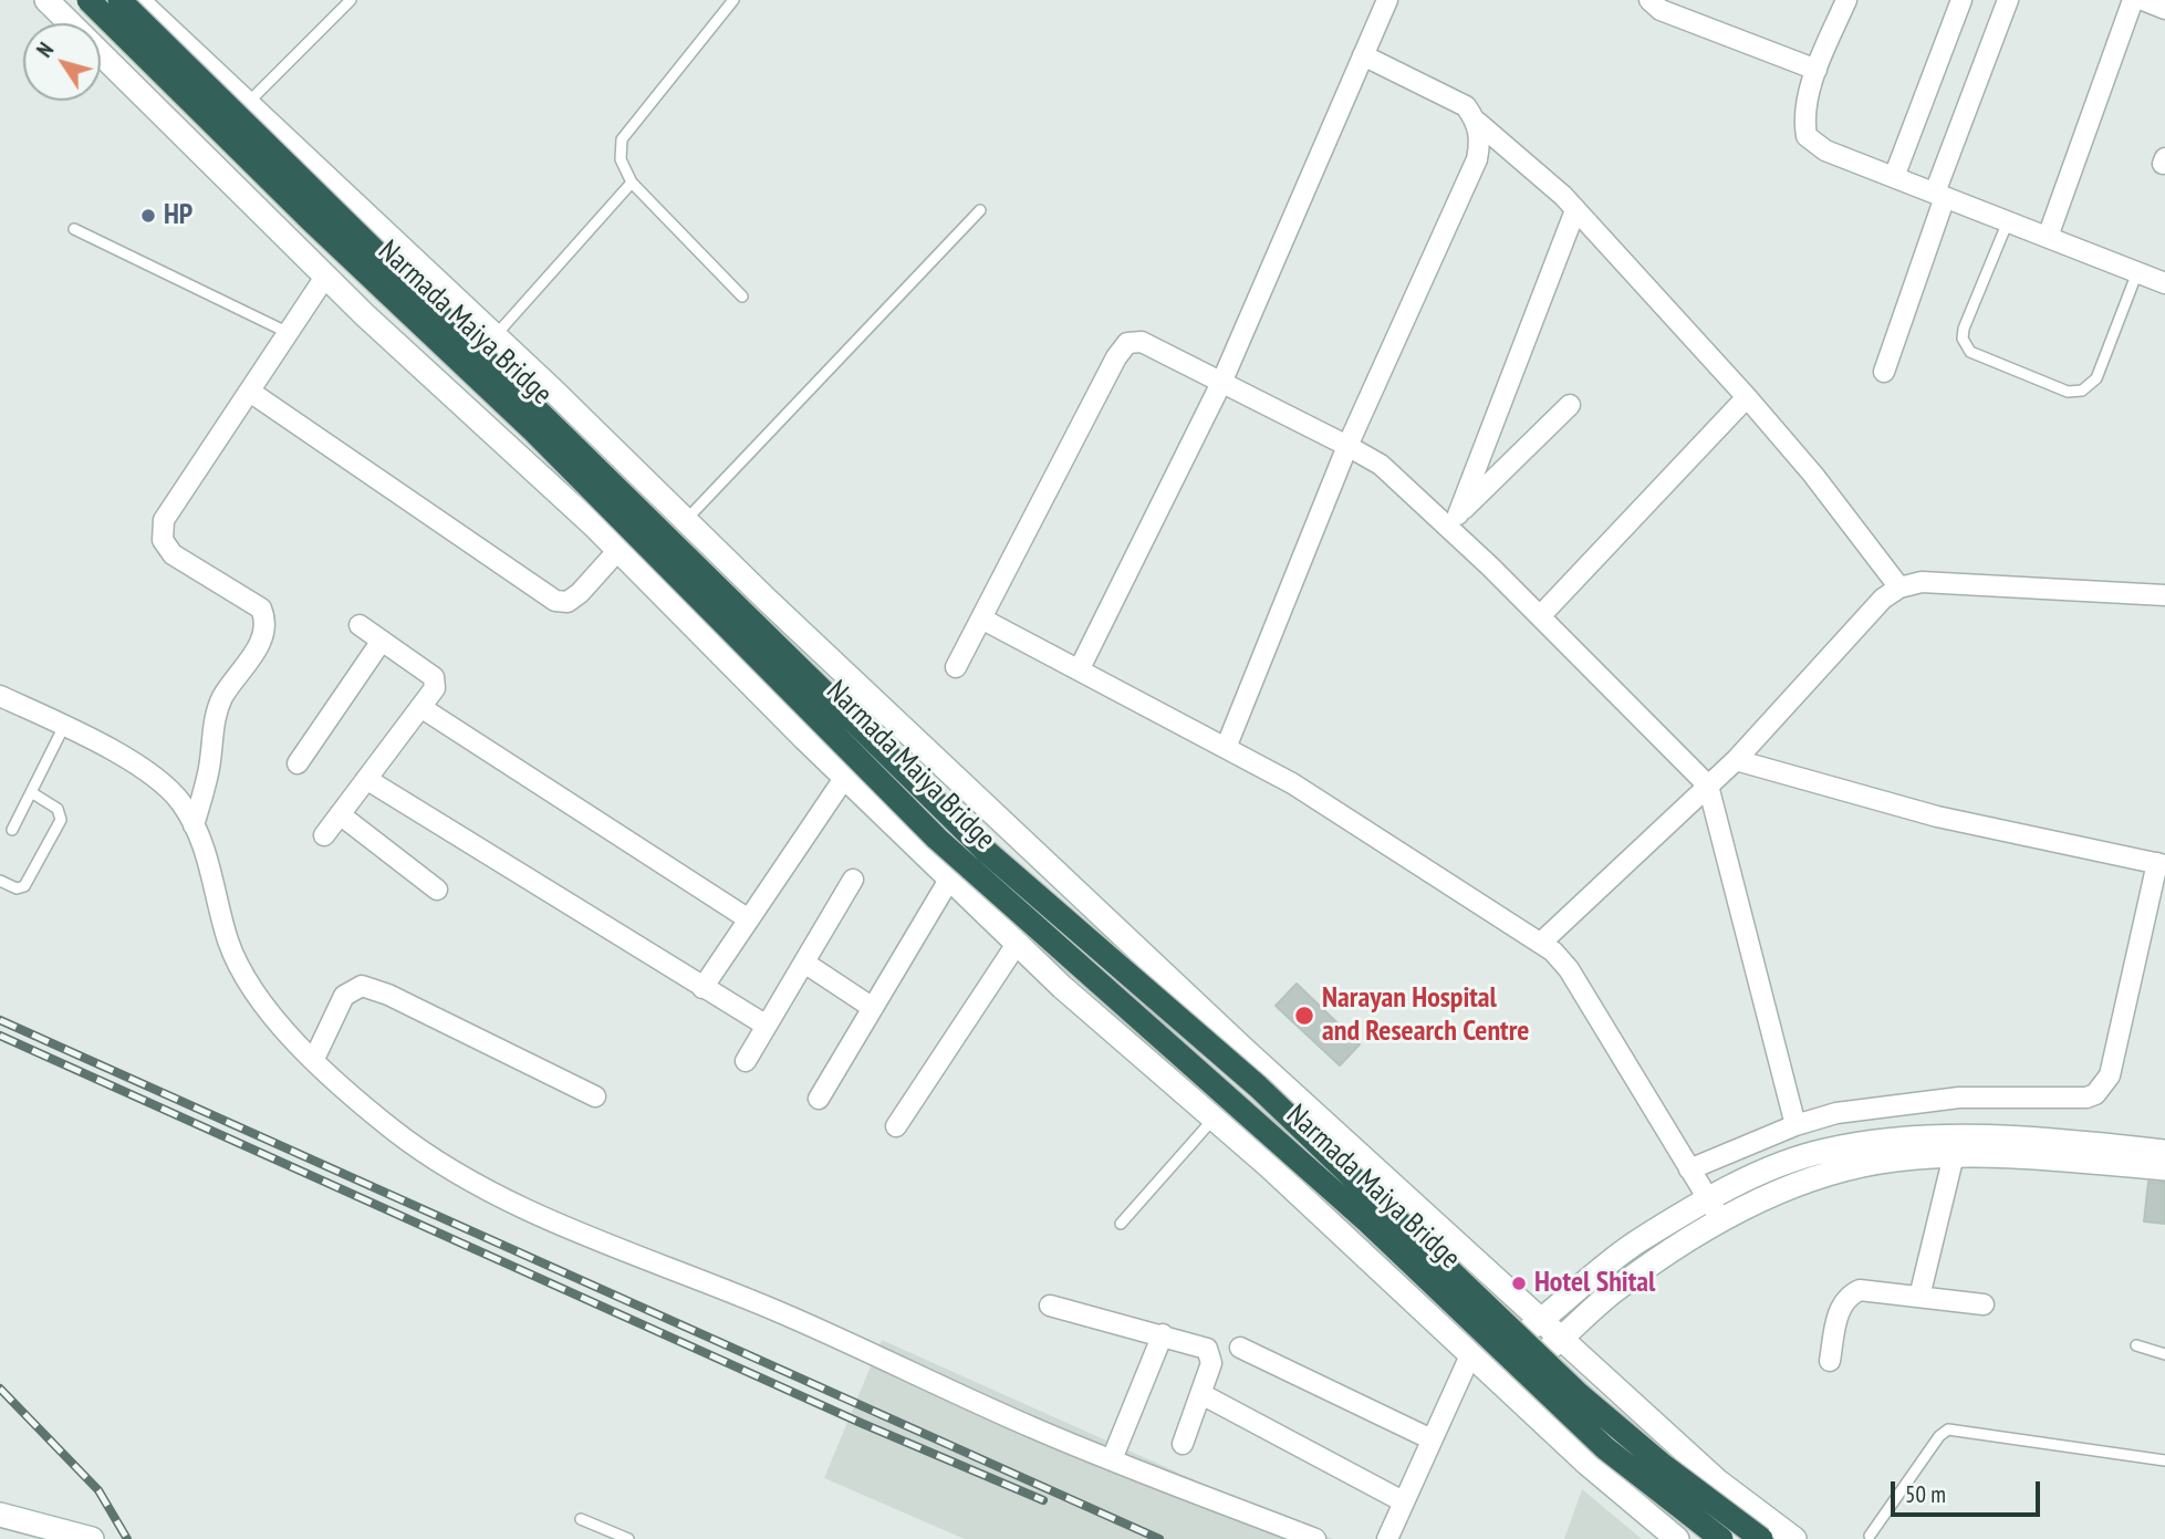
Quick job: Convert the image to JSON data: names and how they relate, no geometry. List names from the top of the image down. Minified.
{"streets":{"highway":["Narmada Maiya Bridge"]},"places":["HP","Narayan Hospital and Research Centre","Hotel Shital"],"scale_bar":"50 m","north":"top left"}
